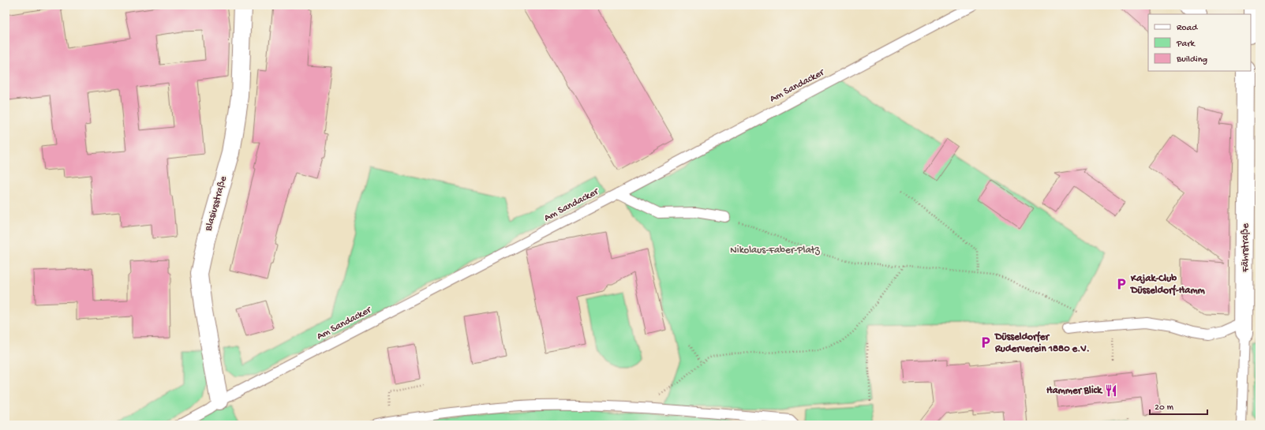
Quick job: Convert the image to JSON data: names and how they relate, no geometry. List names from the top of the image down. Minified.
{"streets":{"street":["Blasiusstraße","Fährstraße"],"lane":["Am Sandacker"]},"crossings":[["Am Sandacker","Blasiusstraße"]],"parks":["Nikolaus-Faber-Platz"],"places":{"parking":["Kajak-Club Düsseldorf-Hamm","Düsseldorfer Ruderverein 1880 e.V."],"restaurant":["Hammer Blick"]},"legend":["Road","Park","Building"],"scale_bar":"20 m"}
